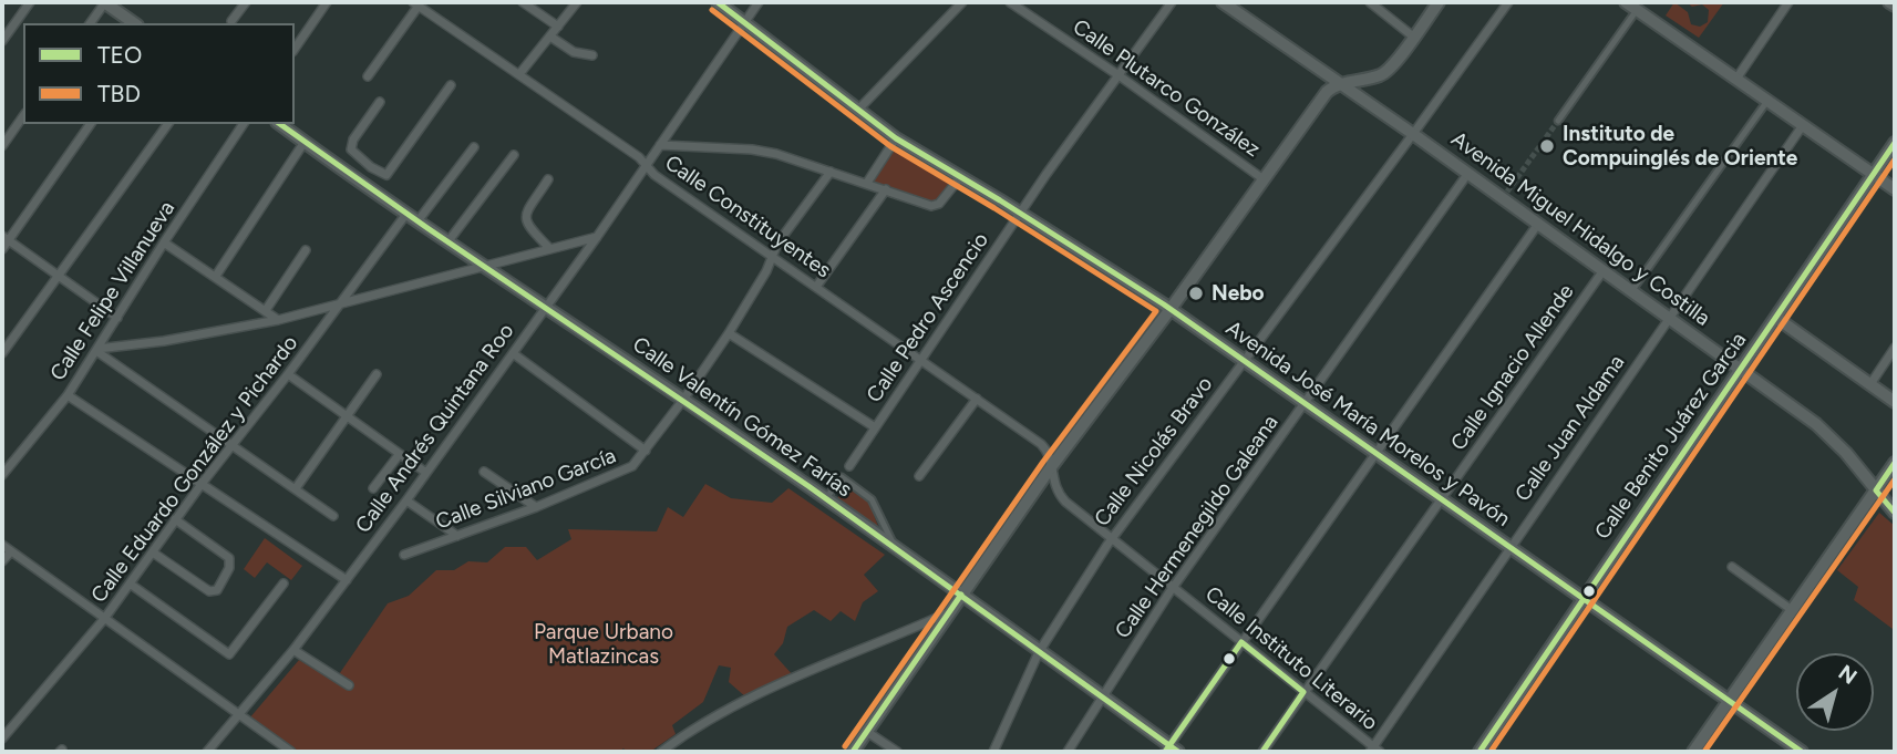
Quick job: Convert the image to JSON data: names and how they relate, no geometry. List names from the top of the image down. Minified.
{"streets":{"main road":["Avenida Miguel Hidalgo y Costilla","Calle Valentín Gómez Farías","Avenida José María Morelos y Pavón","Calle Benito Juárez Garcia"],"street":["Calle Plutarco González","Calle Constituyentes","Calle Felipe Villanueva","Calle Pedro Ascencio","Calle Ignacio Allende","Calle Andrés Quintana Roo","Calle Juan Aldama","Calle Nicolás Bravo","Calle Eduardo González y Pichardo","Calle Silviano García","Calle Hermenegildo Galeana","Calle Instituto Literario"]},"crossings":[["Calle Plutarco González","Calle Pedro Ascencio"],["Calle Constituyentes","Calle Pedro Ascencio"],["Calle Constituyentes","Calle Andrés Quintana Roo"],["Calle Constituyentes","Calle Silviano García"],["Calle Constituyentes","Calle Instituto Literario"],["Avenida Miguel Hidalgo y Costilla","Calle Ignacio Allende"],["Avenida Miguel Hidalgo y Costilla","Calle Juan Aldama"],["Avenida Miguel Hidalgo y Costilla","Calle Benito Juárez Garcia"],["Avenida Miguel Hidalgo y Costilla","Calle Nicolás Bravo"],["Avenida Miguel Hidalgo y Costilla","Calle Hermenegildo Galeana"],["Calle Pedro Ascencio","Avenida José María Morelos y Pavón"],["Calle Ignacio Allende","Avenida José María Morelos y Pavón"],["Calle Ignacio Allende","Calle Instituto Literario"],["Calle Valentín Gómez Farías","Calle Andrés Quintana Roo"],["Calle Valentín Gómez Farías","Calle Nicolás Bravo"],["Calle Valentín Gómez Farías","Calle Eduardo González y Pichardo"],["Calle Valentín Gómez Farías","Calle Silviano García"],["Calle Valentín Gómez Farías","Calle Hermenegildo Galeana"],["Avenida José María Morelos y Pavón","Calle Andrés Quintana Roo"],["Avenida José María Morelos y Pavón","Calle Juan Aldama"],["Avenida José María Morelos y Pavón","Calle Benito Juárez Garcia"],["Avenida José María Morelos y Pavón","Calle Nicolás Bravo"],["Avenida José María Morelos y Pavón","Calle Hermenegildo Galeana"],["Calle Juan Aldama","Calle Instituto Literario"],["Calle Nicolás Bravo","Calle Instituto Literario"],["Calle Hermenegildo Galeana","Calle Instituto Literario"]],"parks":["Parque Urbano Matlazincas"],"places":["Instituto de Compuinglés de Oriente","Nebo"],"lines":["transit line TEO","transit line TBD"],"legend":["TEO","TBD"],"north":"top right"}
